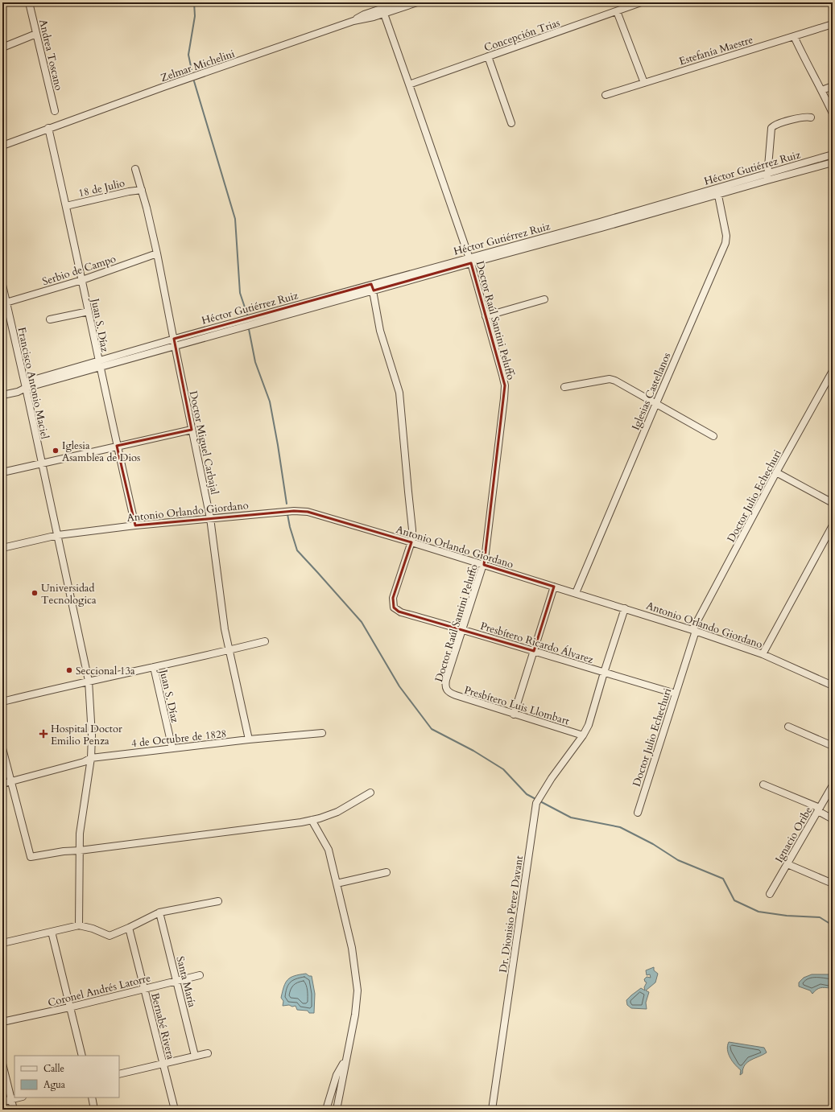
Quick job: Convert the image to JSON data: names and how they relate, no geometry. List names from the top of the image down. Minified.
{"streets":{"street":["Concepción Trias","Estefanía Maestre","Andrea Toscano","Zelmar Michelini","Héctor Gutiérrez Ruiz","18 de Julio","Serbio de Campo","Doctor Raúl Santini Peluffo","Juan S. Díaz","Francisco Antonio Maciel","Iglesias Castellanos","Doctor Miguel Carbajal","Doctor Julio Echechuri","Antonio Orlando Giordano","Presbítero Ricardo Álvarez","Presbítero Luis Llombart","4 de Octubre de 1828","Ignacio Oribe","Dr. Dionisio Perez Davant","Santa María","Coronel Andrés Latorre","Bernabé Rivera"]},"crossings":[["Concepción Trias","Doctor Raúl Santini Peluffo"],["Zelmar Michelini","Doctor Raúl Santini Peluffo"],["Zelmar Michelini","Juan S. Díaz"],["Héctor Gutiérrez Ruiz","Doctor Raúl Santini Peluffo"],["Héctor Gutiérrez Ruiz","Iglesias Castellanos"],["Héctor Gutiérrez Ruiz","Doctor Miguel Carbajal"],["18 de Julio","Juan S. Díaz"],["18 de Julio","Doctor Miguel Carbajal"],["Serbio de Campo","Juan S. Díaz"],["Serbio de Campo","Francisco Antonio Maciel"],["Serbio de Campo","Doctor Miguel Carbajal"],["Doctor Raúl Santini Peluffo","Antonio Orlando Giordano"],["Doctor Raúl Santini Peluffo","Presbítero Ricardo Álvarez"],["Doctor Raúl Santini Peluffo","Presbítero Luis Llombart"],["Juan S. Díaz","Antonio Orlando Giordano"],["Juan S. Díaz","4 de Octubre de 1828"],["Francisco Antonio Maciel","Antonio Orlando Giordano"],["Francisco Antonio Maciel","4 de Octubre de 1828"],["Iglesias Castellanos","Antonio Orlando Giordano"],["Doctor Miguel Carbajal","Antonio Orlando Giordano"],["Doctor Miguel Carbajal","4 de Octubre de 1828"],["Doctor Julio Echechuri","Antonio Orlando Giordano"],["Doctor Julio Echechuri","Presbítero Ricardo Álvarez"],["Antonio Orlando Giordano","Presbítero Ricardo Álvarez"],["Antonio Orlando Giordano","Dr. Dionisio Perez Davant"],["Presbítero Ricardo Álvarez","Dr. Dionisio Perez Davant"],["Presbítero Luis Llombart","Dr. Dionisio Perez Davant"],["Santa María","Coronel Andrés Latorre"],["Coronel Andrés Latorre","Bernabé Rivera"]],"places":{"other":["Iglesia Asamblea de Dios","Universidad Tecnologica","Seccional 13a"],"health":["Hospital Doctor Emilio Penza"]},"legend":["Calle","Agua"]}
